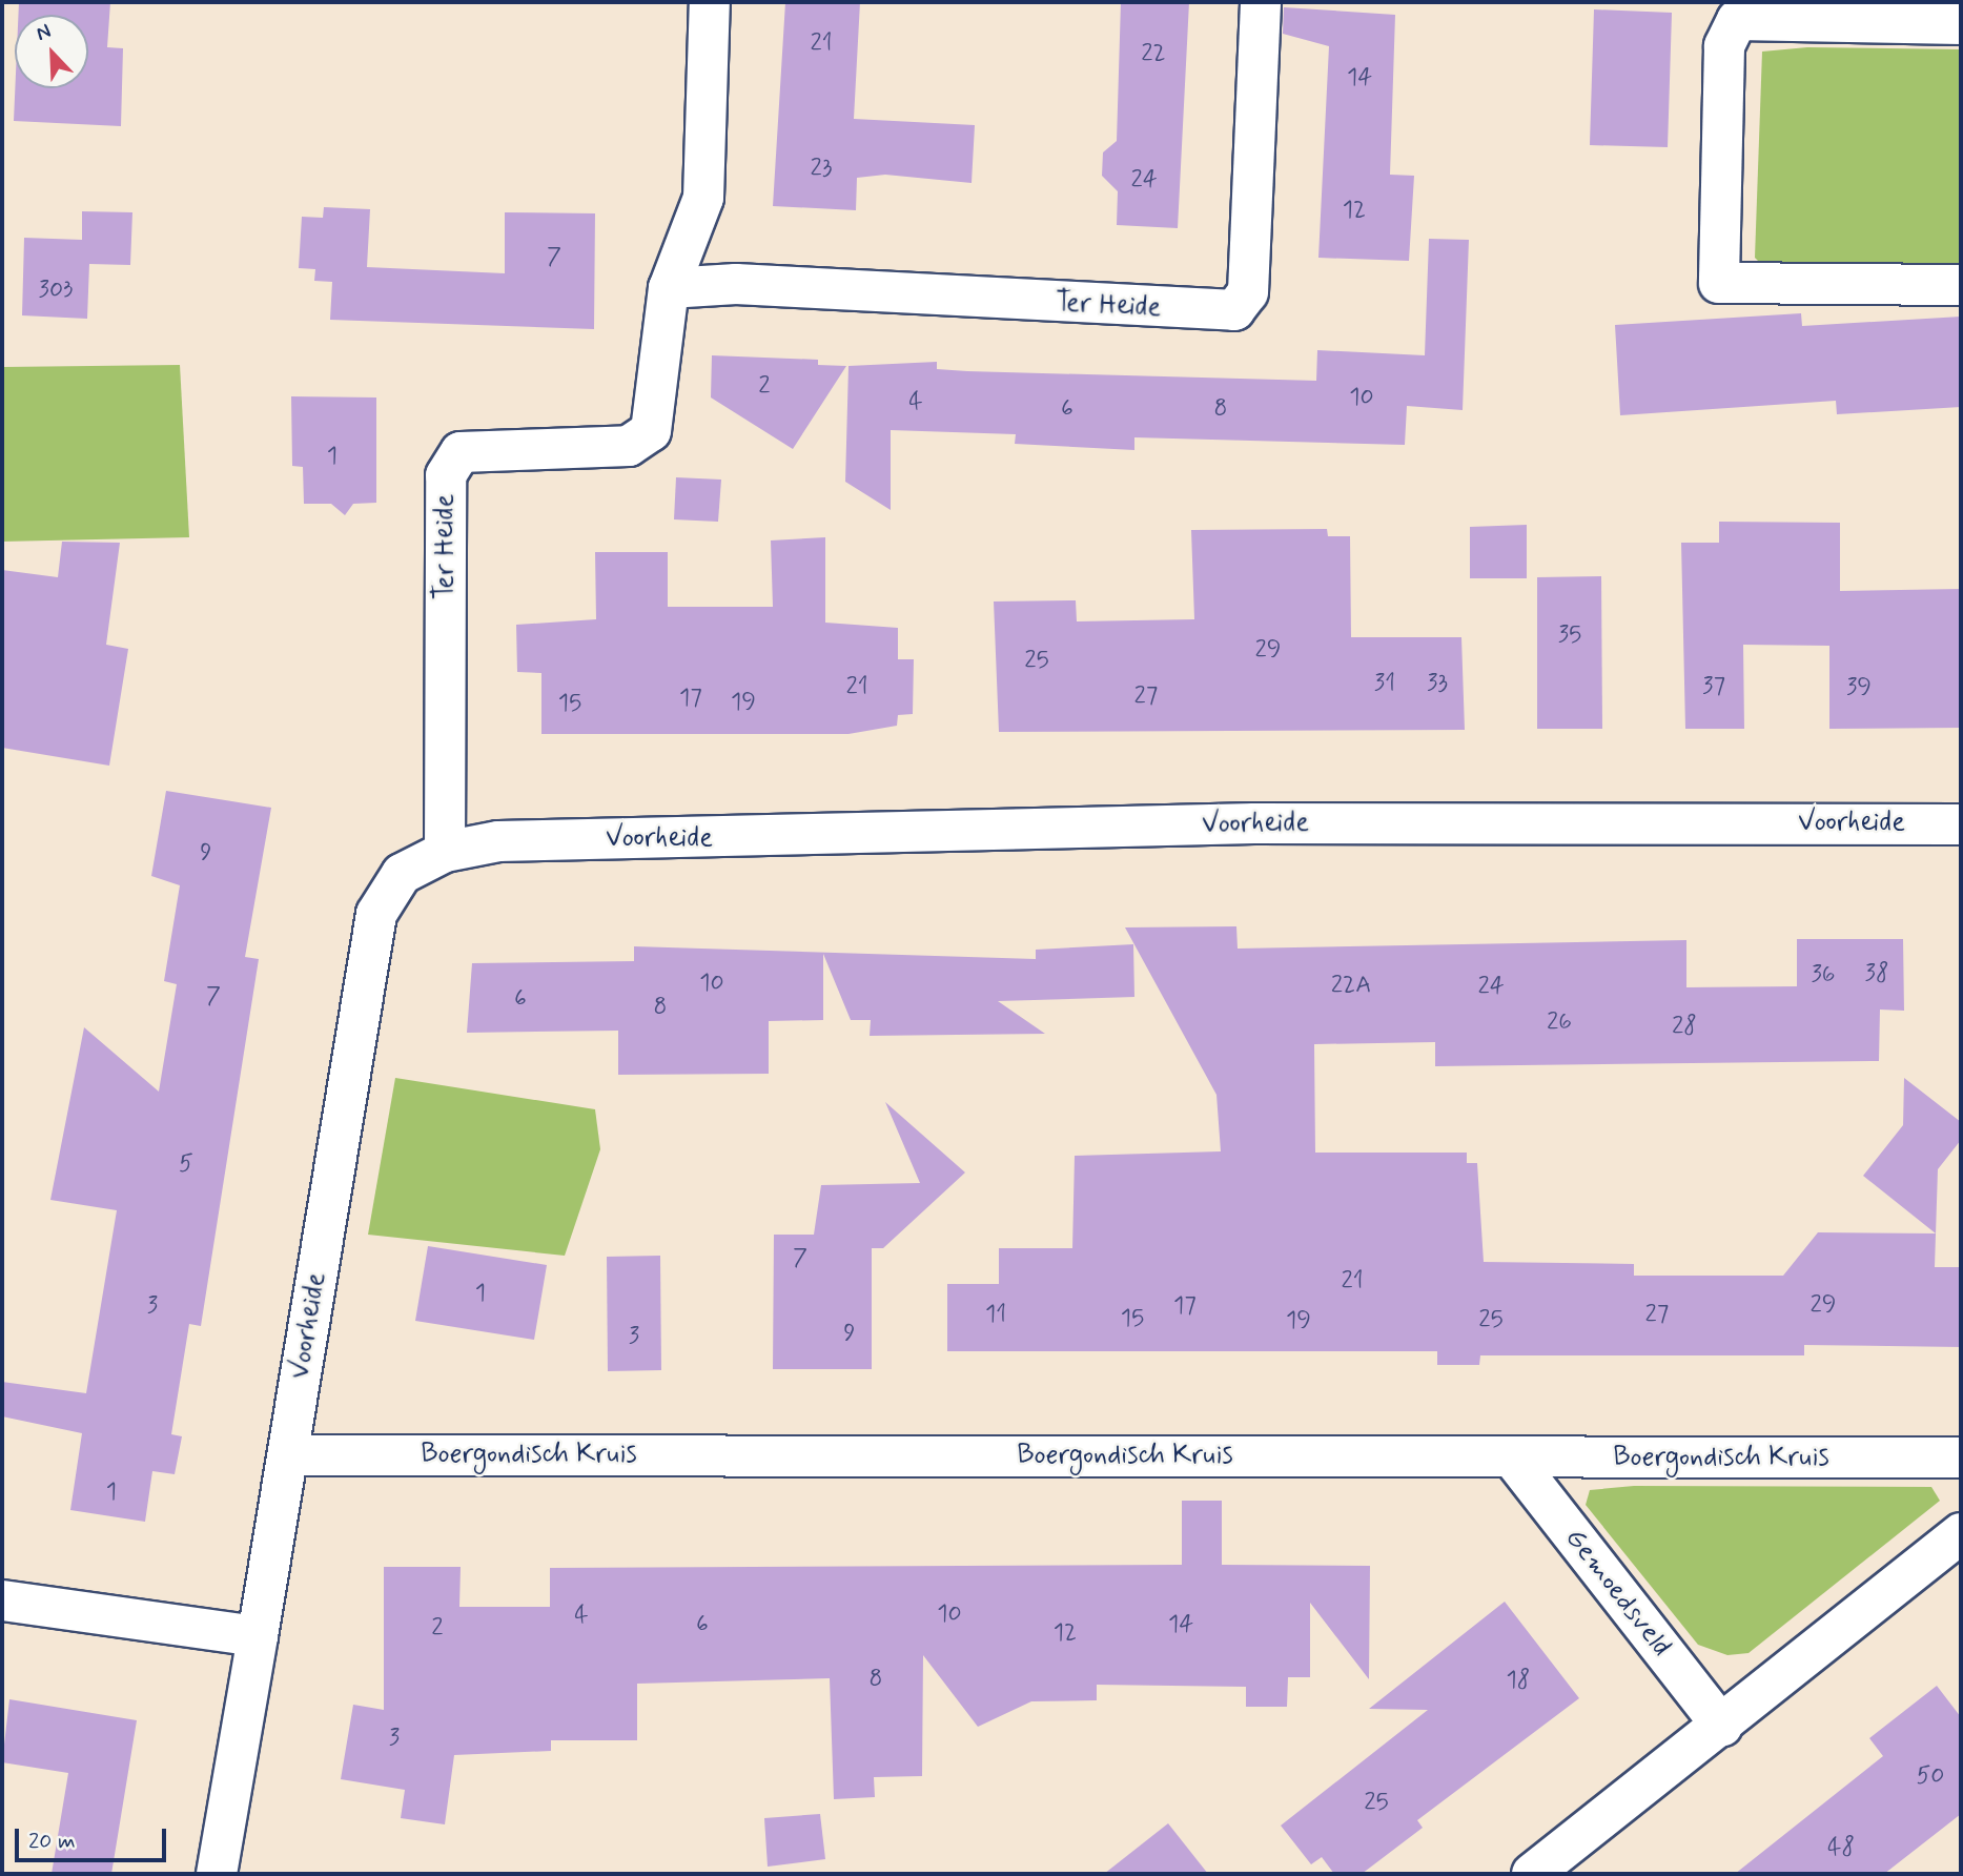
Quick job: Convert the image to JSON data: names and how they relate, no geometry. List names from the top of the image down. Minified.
{"streets":{"street":["Ter Heide","Voorheide","Boergondisch Kruis","Gemoedsveld"]},"crossings":[["Ter Heide","Voorheide"],["Voorheide","Boergondisch Kruis"],["Boergondisch Kruis","Gemoedsveld"]],"house_numbers":["21","22","14","23","24","12","7","303","2","10","4","6","8","1","35","29","25","31","33","21","37","39","27","17","19","15","9","38","36","10","22A","24","7","6","8","26","28","5","7","21","1","29","3","17","11","27","15","25","19","9","3","1","10","4","6","14","2","12","8","18","3","50","25","48"],"scale_bar":"20 m","north":"top left"}
